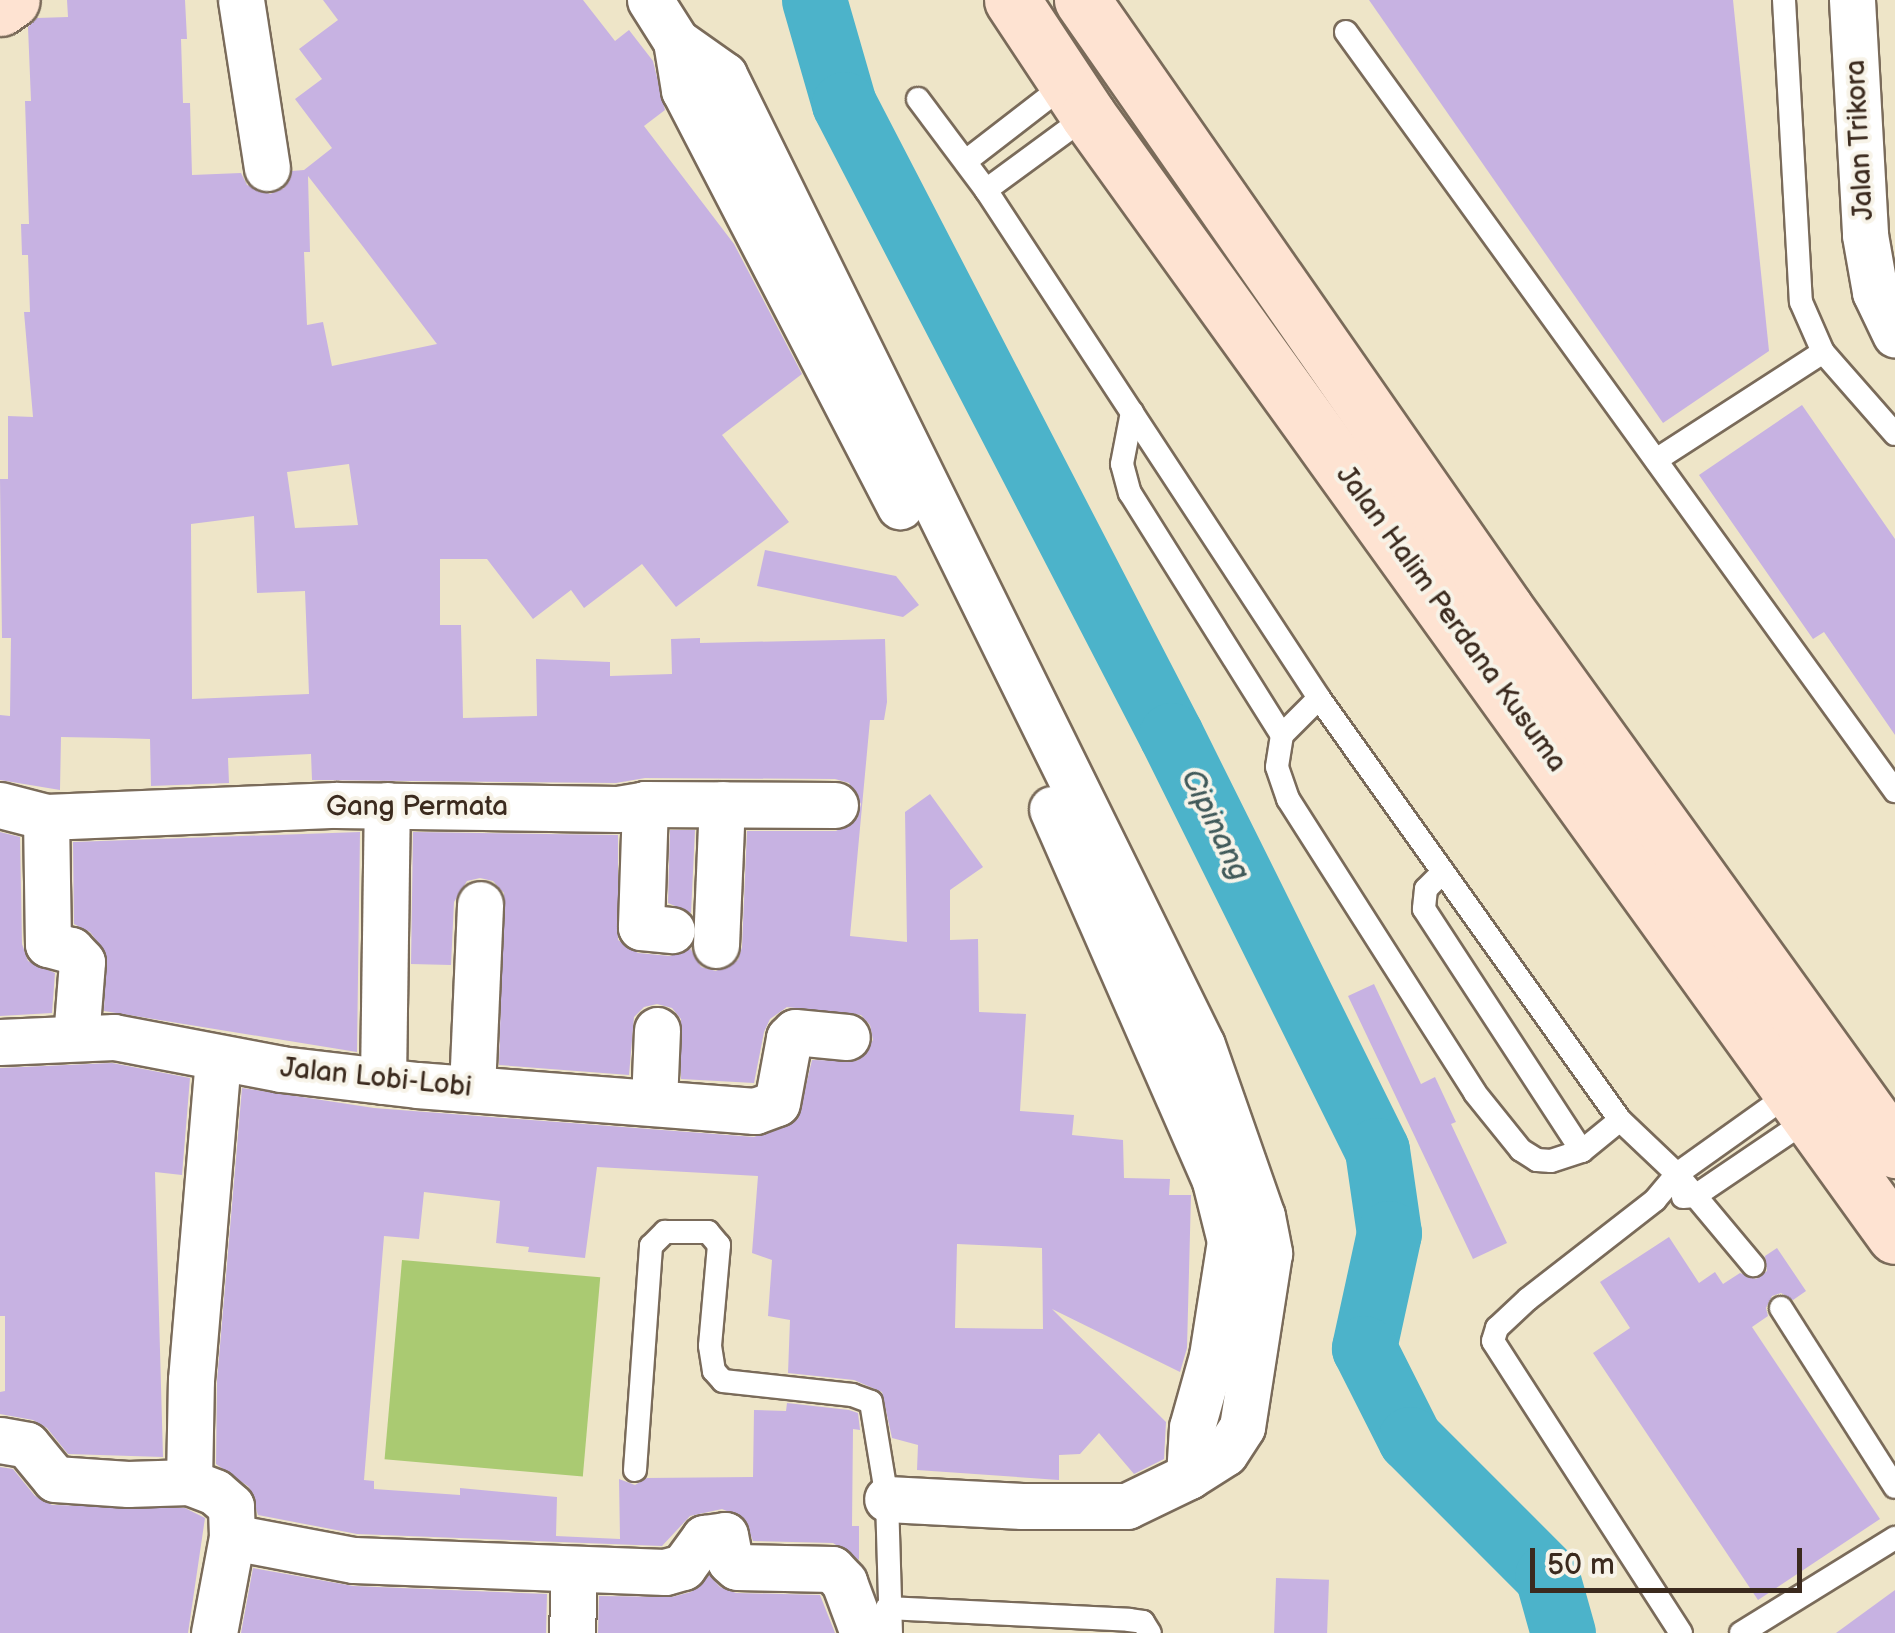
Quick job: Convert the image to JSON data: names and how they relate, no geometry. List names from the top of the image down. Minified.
{"streets":{"street":["Jalan Trikora","Jalan Halim Perdana Kusuma","Gang Permata","Jalan Lobi-Lobi"]},"water":["Cipinang"],"scale_bar":"50 m"}
